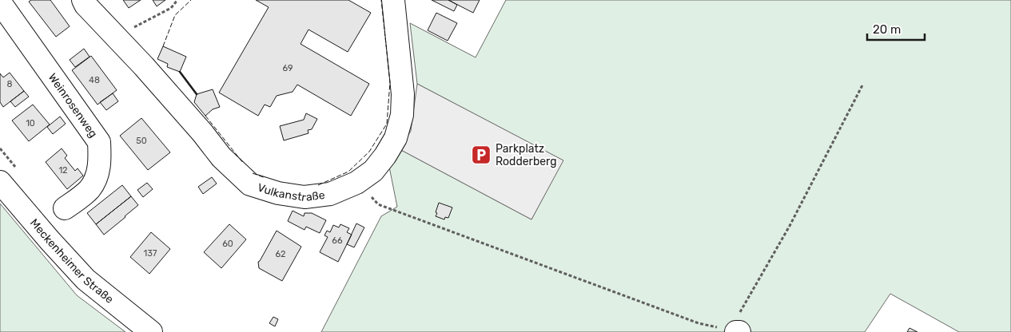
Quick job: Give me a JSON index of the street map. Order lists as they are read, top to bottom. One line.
{"streets":{"street":["Weinrosenweg","Vulkanstraße","Meckenheimer Straße"]},"places":{"parking":["Parkplatz Rodderberg"]},"house_numbers":["69","48","8","10","50","12","66","60","137","62"],"scale_bar":"20 m"}
